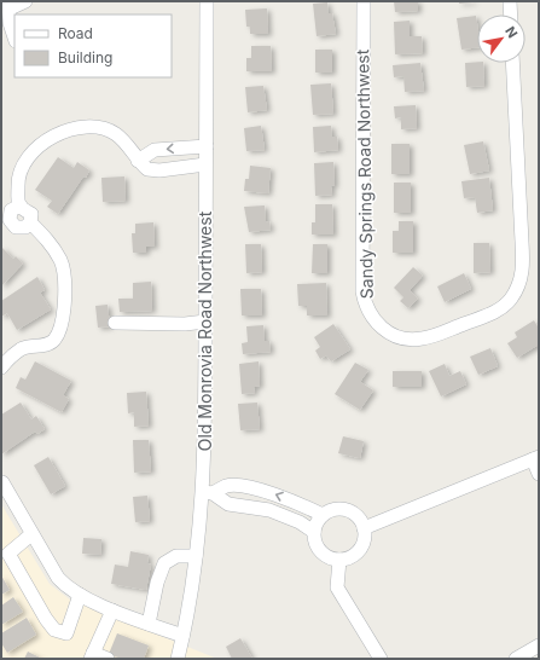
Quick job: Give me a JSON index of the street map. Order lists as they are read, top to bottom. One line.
{"streets":{"street":["Sandy Springs Road Northwest","Old Monrovia Road Northwest"]},"legend":["Road","Building"],"north":"top right"}
